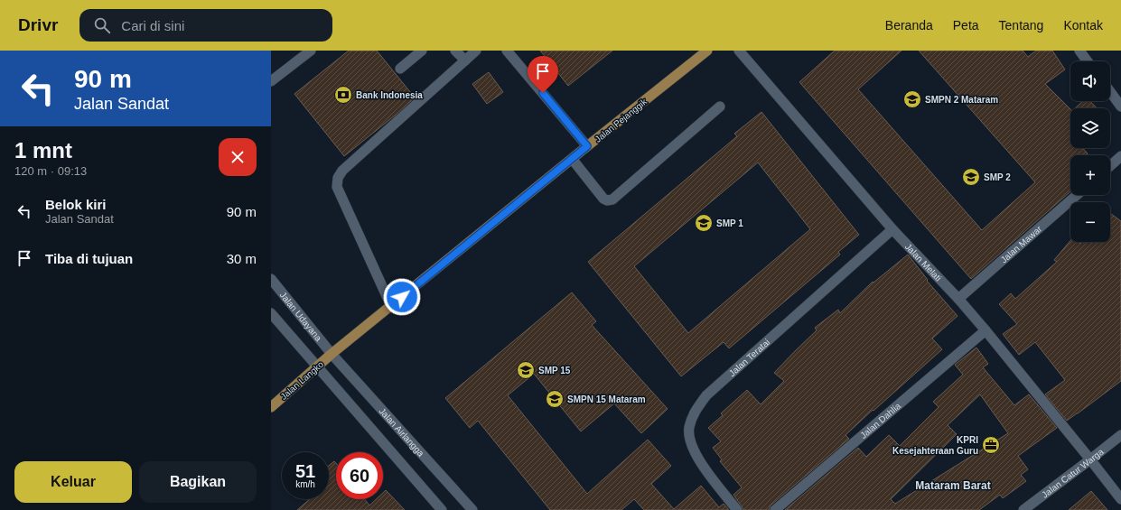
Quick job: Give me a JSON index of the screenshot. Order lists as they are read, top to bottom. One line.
{"streets":{"main road":["Jalan Pejanggik","Jalan Langko"],"street":["Jalan Mawar","Jalan Melati","Jalan Udayana","Jalan Teratai","Jalan Dahlia","Jalan Airlangga","Jalan Catur Warga"]},"crossings":[["Jalan Pejanggik","Jalan Udayana"],["Jalan Pejanggik","Jalan Langko"],["Jalan Pejanggik","Jalan Airlangga"],["Jalan Mawar","Jalan Melati"],["Jalan Melati","Jalan Teratai"],["Jalan Melati","Jalan Dahlia"],["Jalan Melati","Jalan Catur Warga"],["Jalan Udayana","Jalan Langko"],["Jalan Udayana","Jalan Airlangga"],["Jalan Langko","Jalan Airlangga"]],"districts":["Mataram Barat"],"places":{"bank":["Bank Indonesia"],"school or university":["SMPN 2 Mataram","SMP 2","SMP 1","SMP 15","SMPN 15 Mataram"],"office":["KPRI Kesejahteraan Guru"]},"page":{"header":"Drivr","search":"Cari di sini","nav":["Beranda","Peta","Tentang","Kontak"],"turn":["90 m","Jalan Sandat"],"map_buttons":["+","−"],"heading":["1 mnt","120 m · 09:13"],"list":[{"name":"Belok kiri","note":"Jalan Sandat","value":"90 m"},{"name":"Tiba di tujuan","value":"30 m"}],"speed":"51 km/h","limit":"60","buttons":["Keluar","Bagikan"]}}
